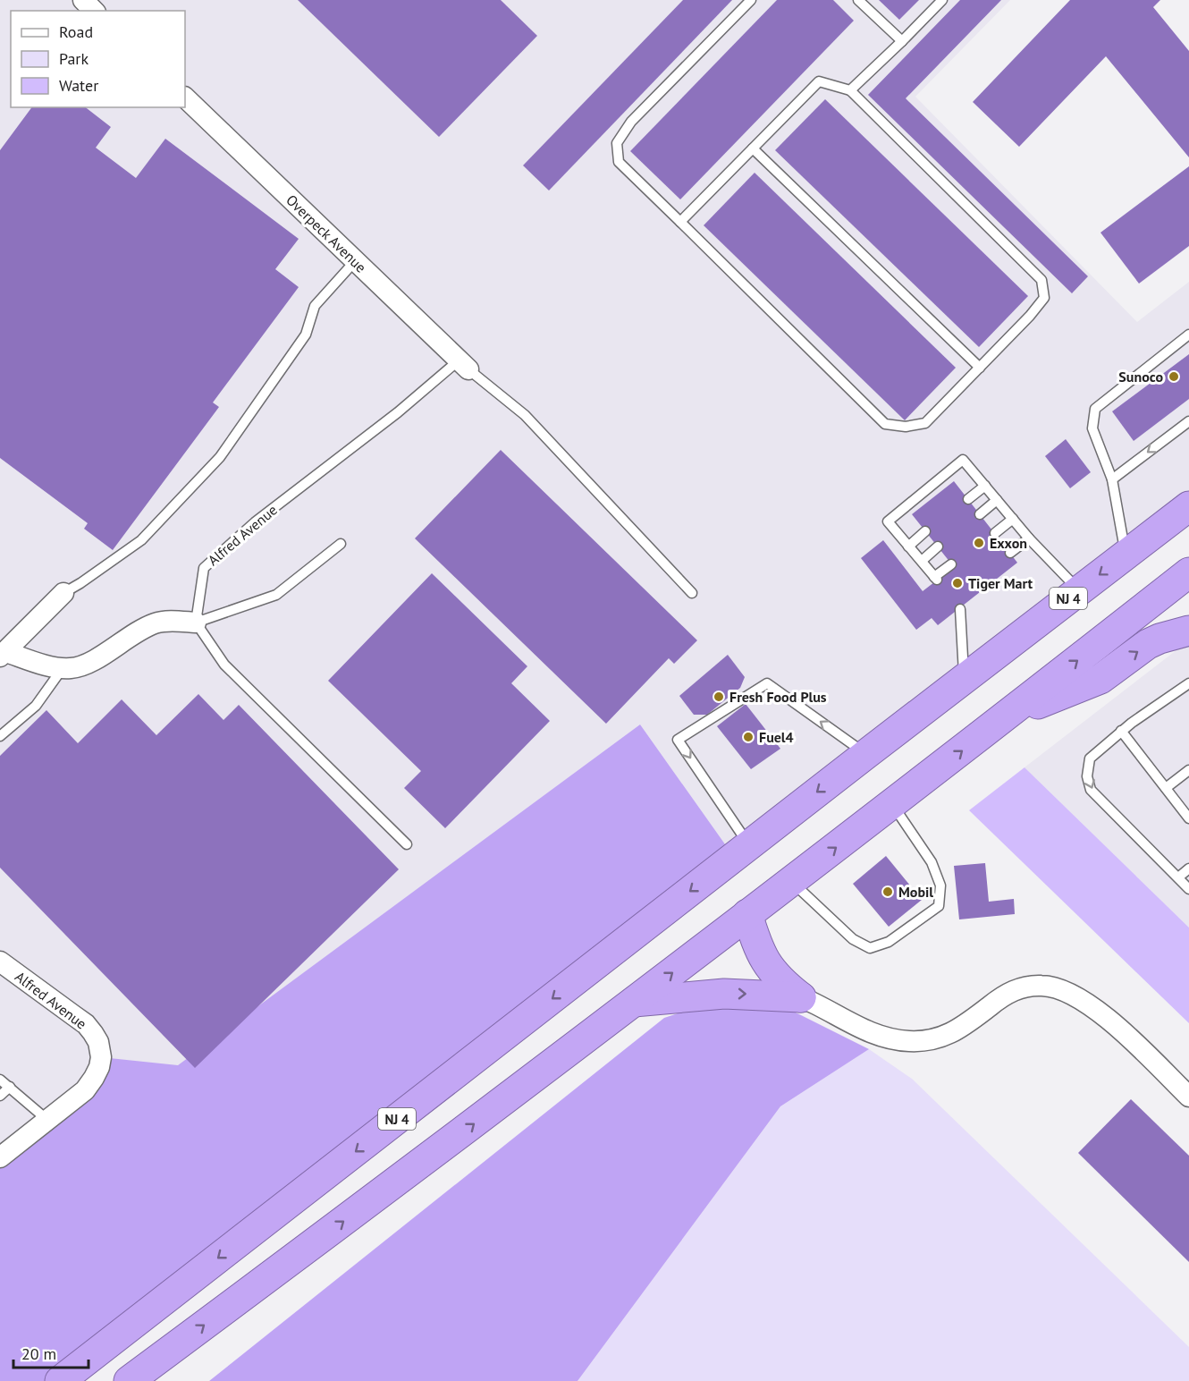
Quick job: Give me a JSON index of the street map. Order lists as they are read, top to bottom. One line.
{"streets":{"highway":["NJ 4"],"street":["Overpeck Avenue","Alfred Avenue"]},"crossings":[["Overpeck Avenue","Alfred Avenue"]],"places":["Sunoco","Exxon","Tiger Mart","Fresh Food Plus","Fuel4","Mobil"],"legend":["Road","Park","Water"],"scale_bar":"20 m"}
